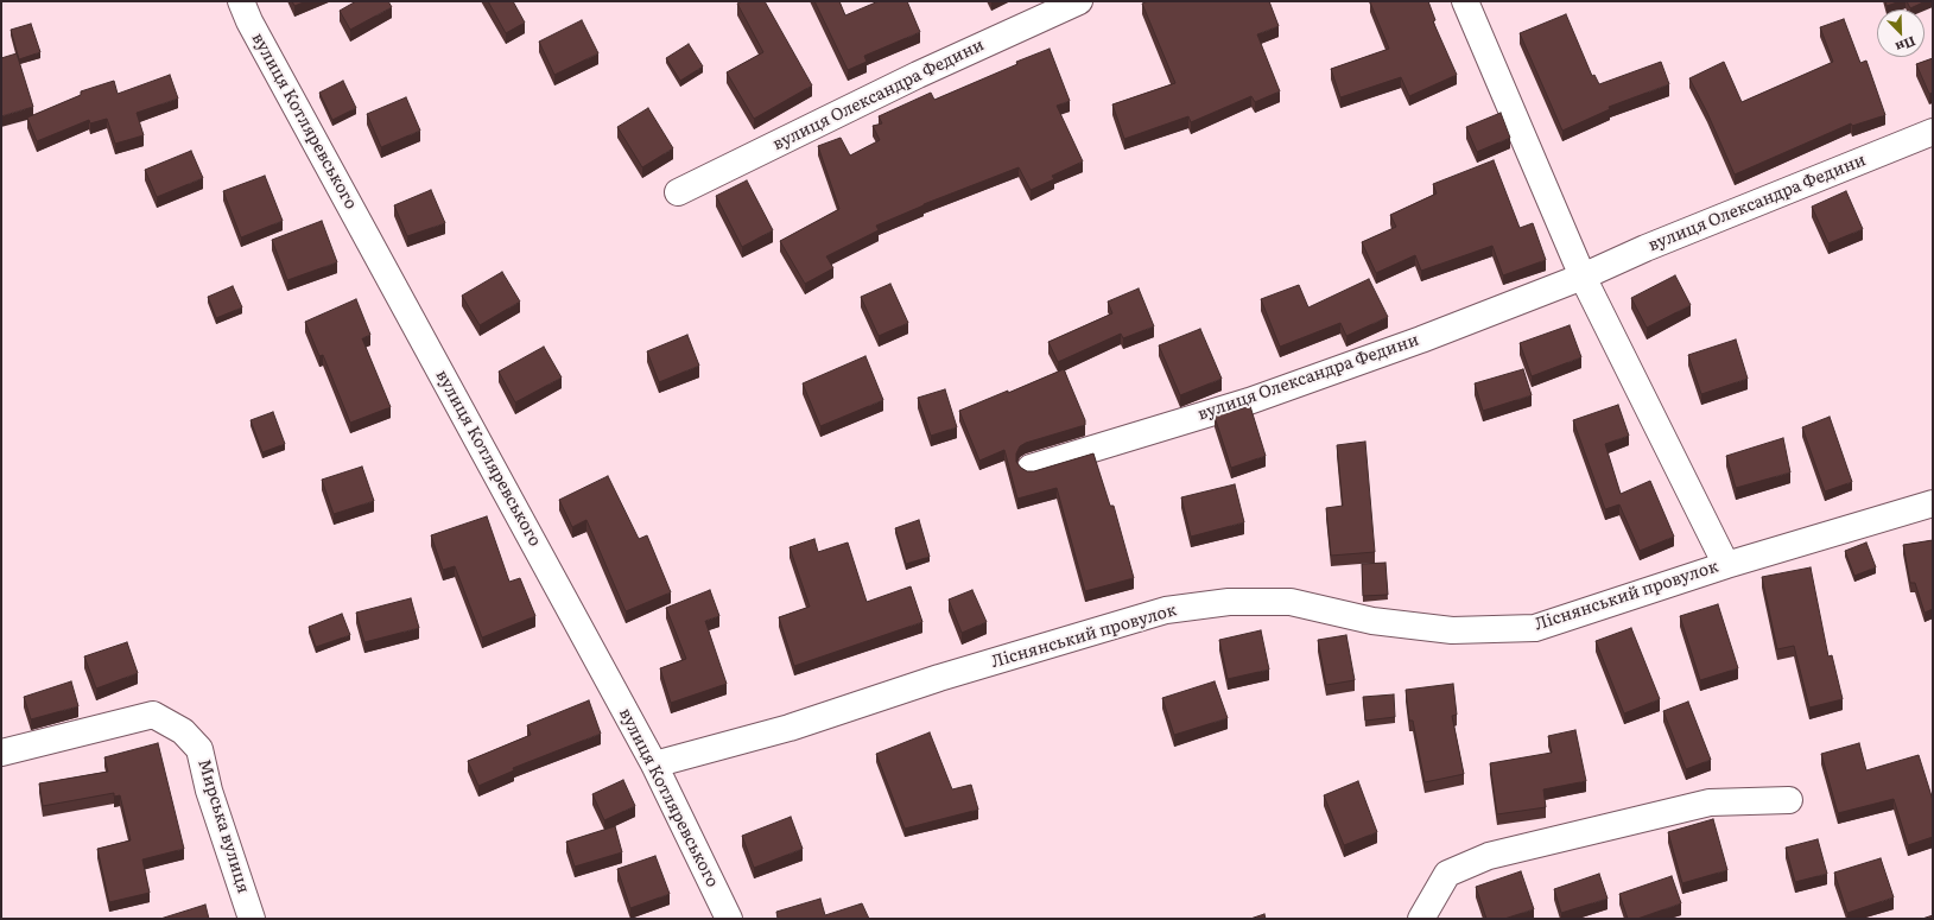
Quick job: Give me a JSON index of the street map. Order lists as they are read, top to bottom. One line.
{"streets":{"street":["вулиця Олександра Федини","вулиця Котляревського","Ліснянський провулок","Мирська вулиця"]},"crossings":[["вулиця Котляревського","Ліснянський провулок"]],"north":"bottom right"}
